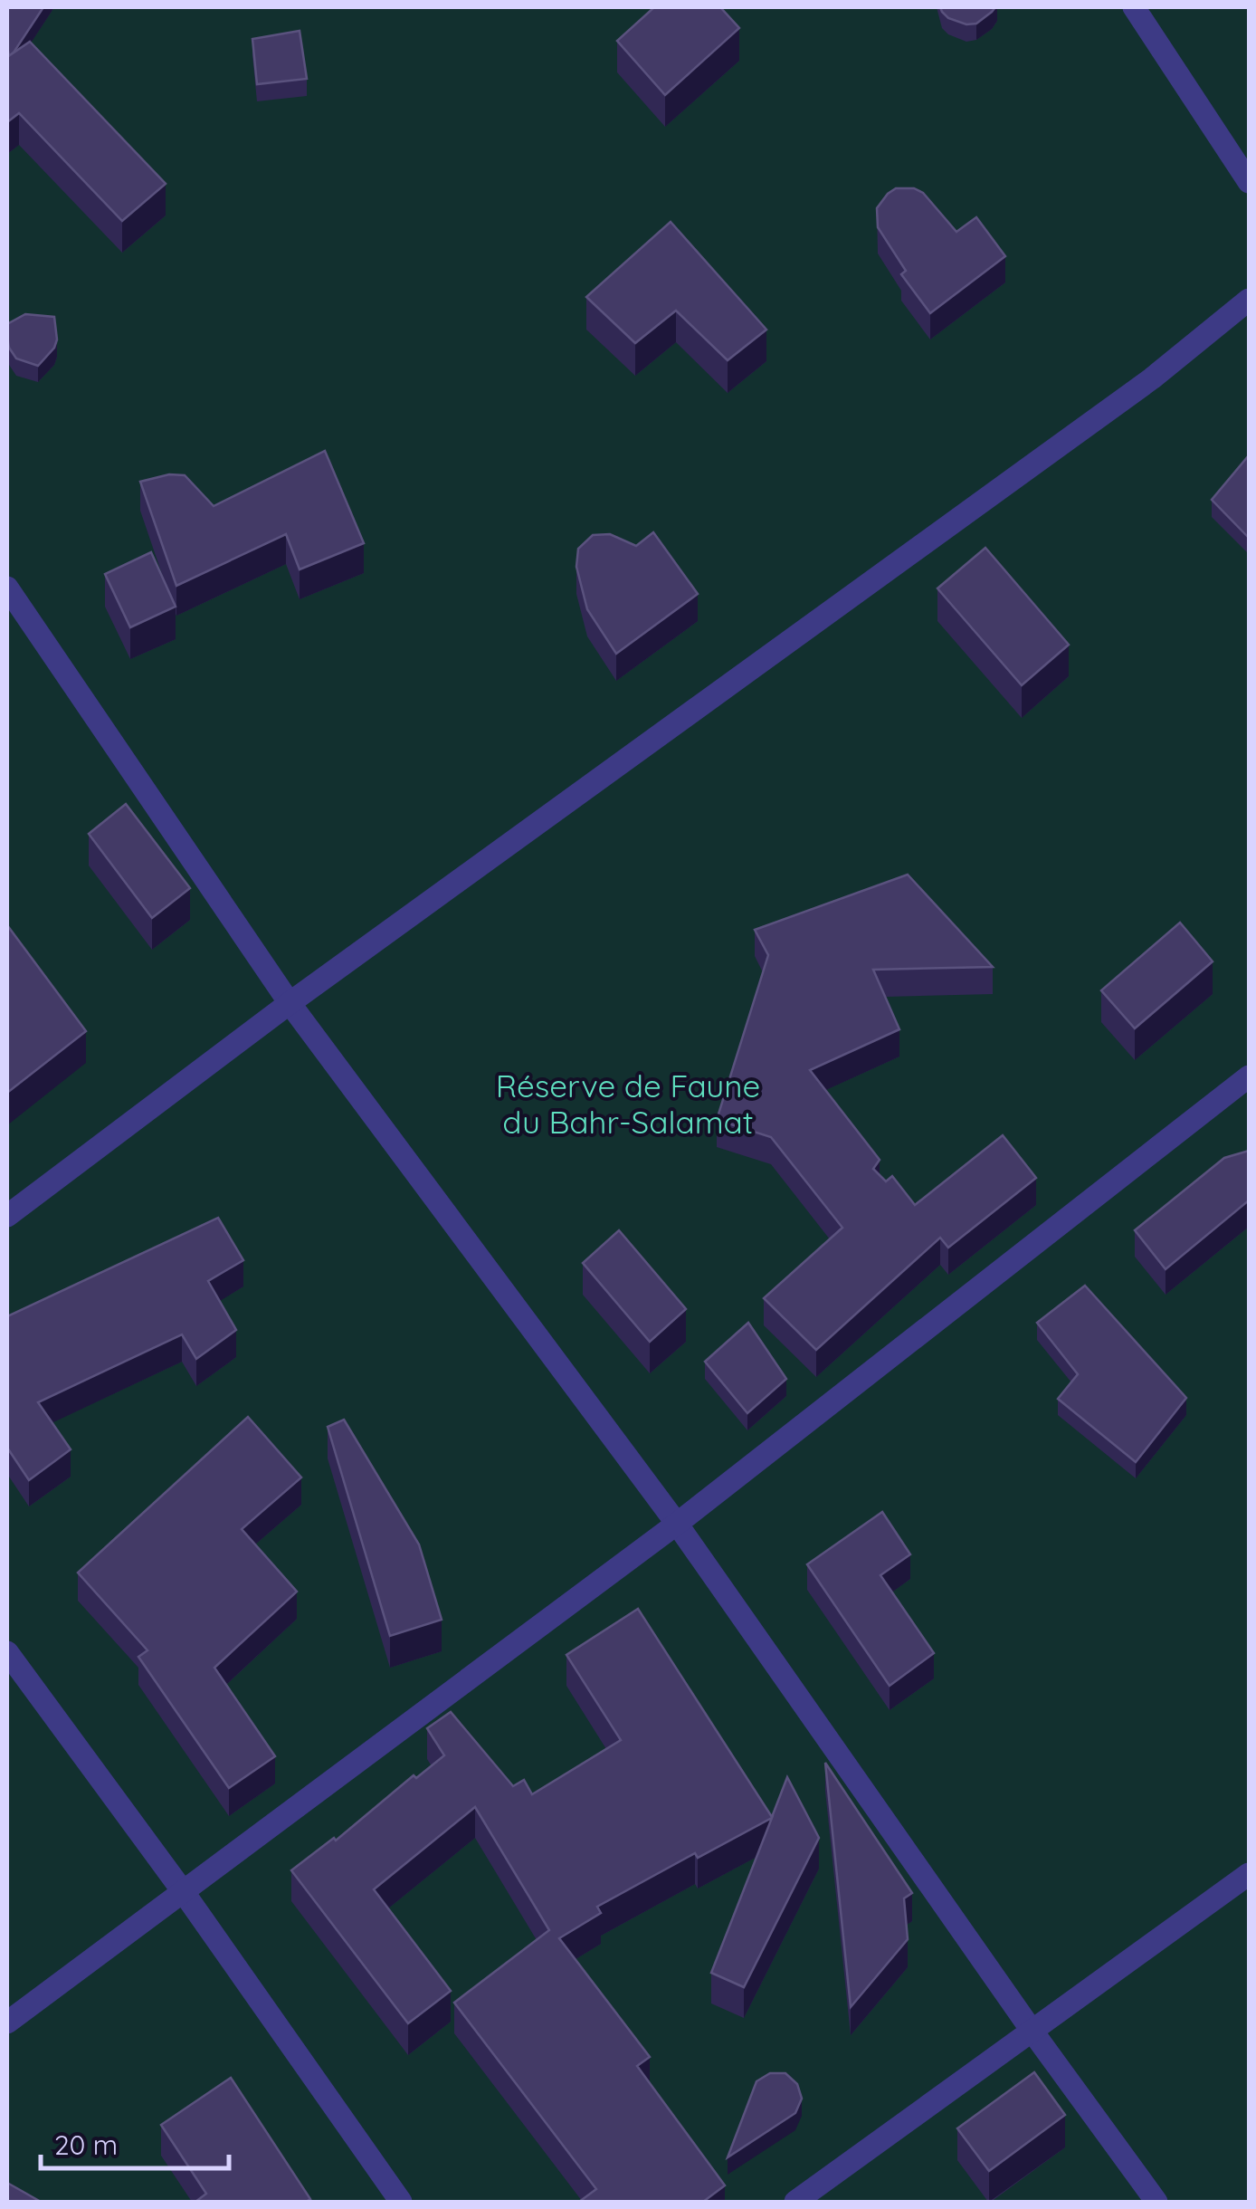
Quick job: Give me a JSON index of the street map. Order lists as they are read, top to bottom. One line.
{"parks":["Réserve de Faune du Bahr-Salamat"],"scale_bar":"20 m"}
